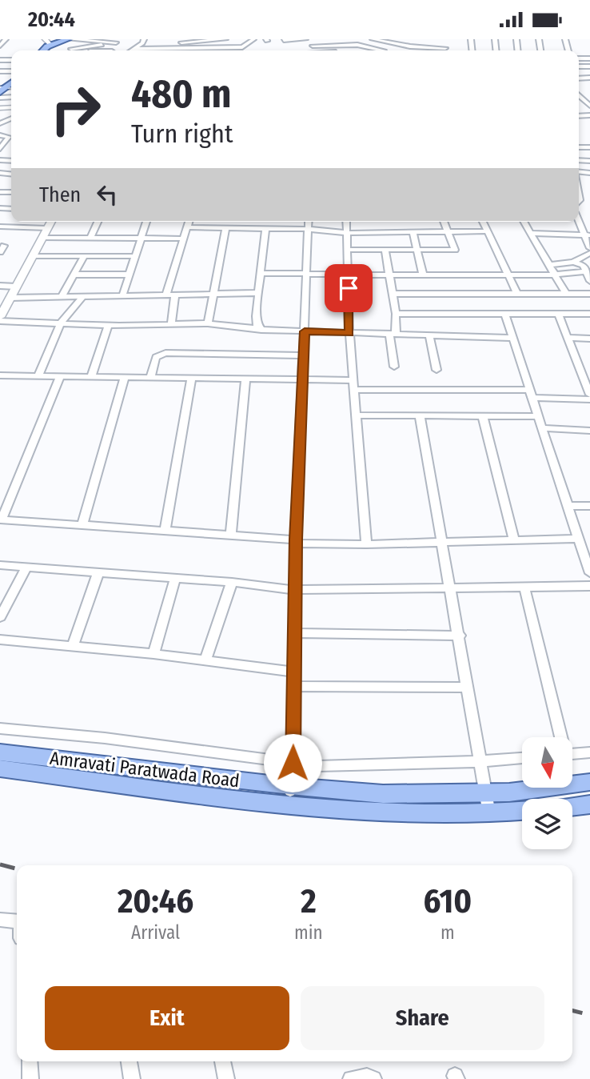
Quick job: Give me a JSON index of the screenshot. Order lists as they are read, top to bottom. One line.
{"streets":{"main road":["Amravati Paratwada Road"]},"north":"bottom","page":{"status":"20:44","turn":["480 m","Turn right"],"then":"Then","eta":["20:46","Arrival","2","min","610","m"],"buttons":["Exit","Share"]}}
